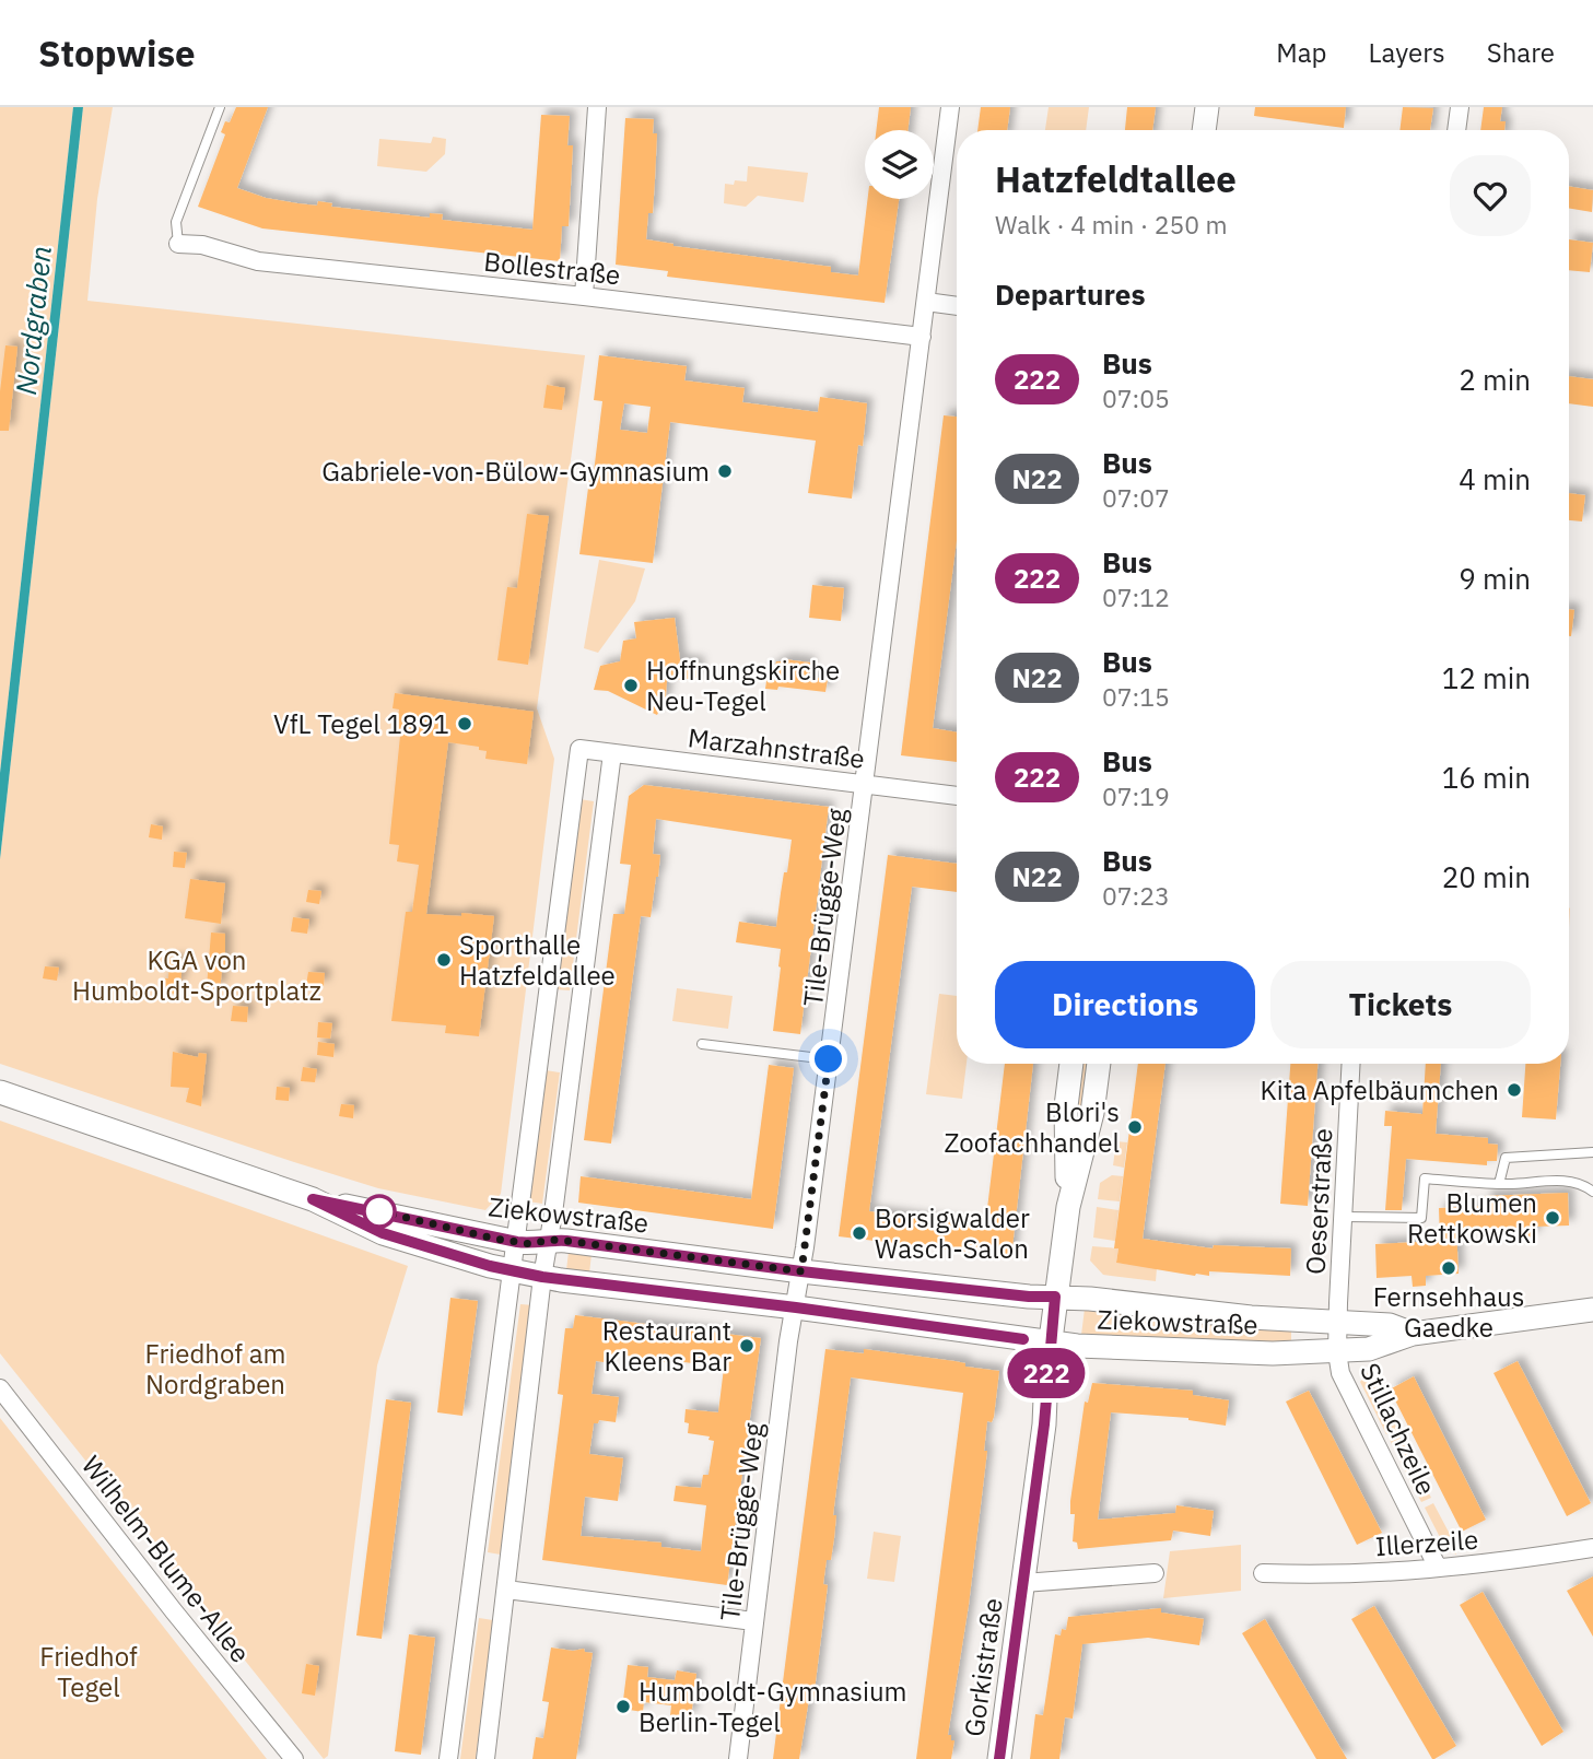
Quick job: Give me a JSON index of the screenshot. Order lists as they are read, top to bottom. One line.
{"streets":{"street":["Bollestraße","Marzahnstraße","Tile-Brügge-Weg","Oeserstraße","Ziekowstraße","Stillachzeile","Illerzeile","Wilhelm-Blume-Allee","Gorkistraße"]},"crossings":[["Bollestraße","Tile-Brügge-Weg"],["Marzahnstraße","Tile-Brügge-Weg"],["Marzahnstraße","Ziekowstraße"],["Tile-Brügge-Weg","Ziekowstraße"],["Oeserstraße","Ziekowstraße"],["Oeserstraße","Stillachzeile"],["Ziekowstraße","Stillachzeile"],["Ziekowstraße","Gorkistraße"],["Stillachzeile","Illerzeile"]],"water":["Nordgraben"],"parks":["KGA von Humboldt-Sportplatz","Friedhof am Nordgraben","Friedhof Tegel"],"places":["Gabriele-von-Bülow-Gymnasium","Hoffnungskirche Neu-Tegel","VfL Tegel 1891","Sporthalle Hatzfeldallee","Kita Apfelbäumchen","Blori's Zoofachhandel","Blumen Rettkowski","Borsigwalder Wasch-Salon","Fernsehhaus Gaedke","Restaurant Kleens Bar","Humboldt-Gymnasium Berlin-Tegel"],"lines":["bus line 222"],"page":{"header":"Stopwise","nav":["Map","Layers","Share"],"on_map":"222","heading":[["Hatzfeldtallee","Walk · 4 min · 250 m"],"Departures"],"list":[{"mark":"222","name":"Bus","note":"07:05","value":"2 min"},{"mark":"N22","name":"Bus","note":"07:07","value":"4 min"},{"mark":"222","name":"Bus","note":"07:12","value":"9 min"},{"mark":"N22","name":"Bus","note":"07:15","value":"12 min"},{"mark":"222","name":"Bus","note":"07:19","value":"16 min"},{"mark":"N22","name":"Bus","note":"07:23","value":"20 min"}],"buttons":["Directions","Tickets"]}}
